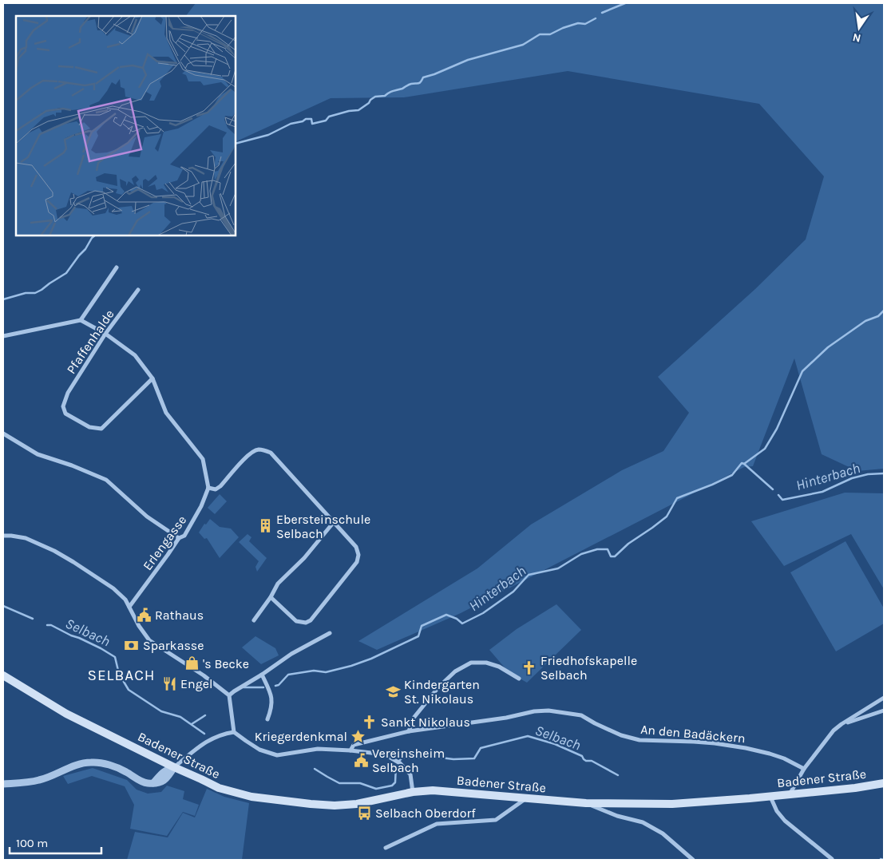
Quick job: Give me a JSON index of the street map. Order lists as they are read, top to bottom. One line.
{"streets":{"main road":["Badener Straße"],"street":["Pfaffenhalde","Erlengasse","An den Badäckern"]},"districts":["SELBACH"],"water":["Hinterbach","Selbach"],"places":{"building":["Ebersteinschule Selbach"],"public building":["Rathaus","Vereinsheim Selbach"],"bank":["Sparkasse"],"shop":["'s Becke"],"church":["Friedhofskapelle Selbach","Sankt Nikolaus"],"restaurant":["Engel"],"school or university":["Kindergarten St. Nikolaus"],"place":["Kriegerdenkmal"],"bus stop":["Selbach Oberdorf"]},"scale_bar":"100 m","north":"bottom"}
